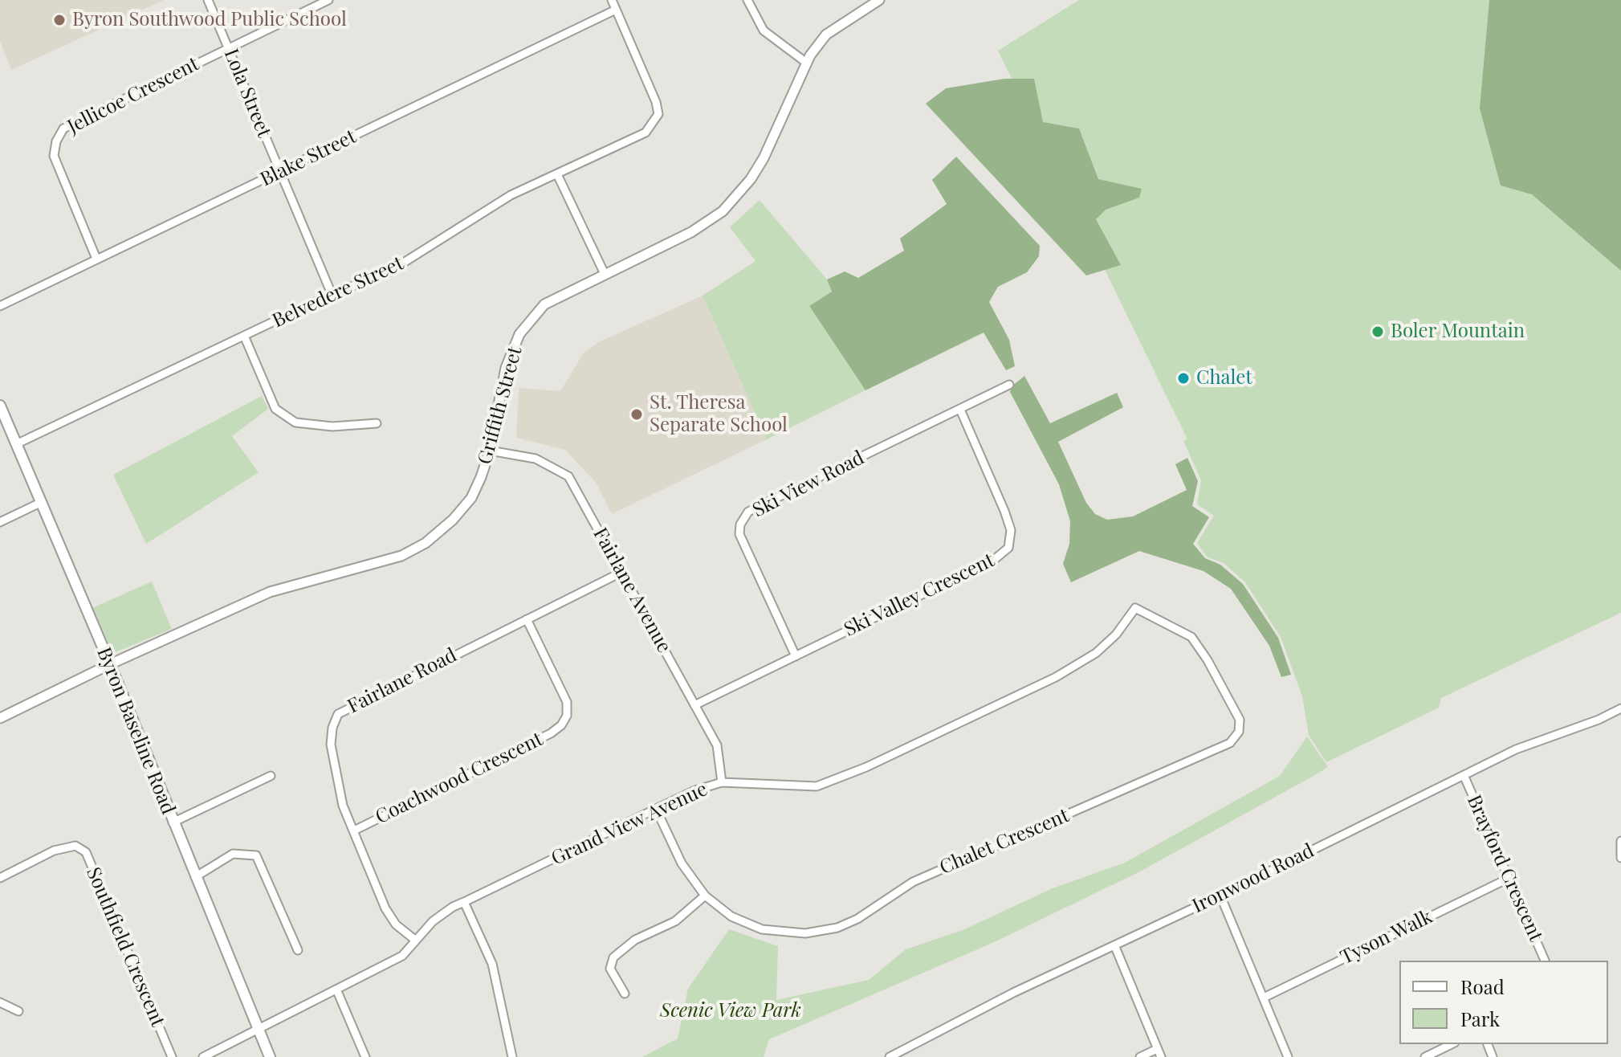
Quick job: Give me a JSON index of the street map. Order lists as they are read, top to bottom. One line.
{"streets":{"main road":["Byron Baseline Road"],"street":["Lola Street","Jellicoe Crescent","Blake Street","Belvedere Street","Griffith Street","Ski View Road","Fairlane Avenue","Ski Valley Crescent","Fairlane Road","Coachwood Crescent","Grand View Avenue","Chalet Crescent","Brayford Crescent","Ironwood Road","Tyson Walk","Southfield Crescent"]},"crossings":[["Lola Street","Jellicoe Crescent"],["Lola Street","Blake Street"],["Lola Street","Belvedere Street"],["Jellicoe Crescent","Blake Street"],["Blake Street","Belvedere Street"],["Belvedere Street","Byron Baseline Road"],["Griffith Street","Fairlane Avenue"],["Griffith Street","Byron Baseline Road"],["Ski View Road","Ski Valley Crescent"],["Fairlane Avenue","Ski Valley Crescent"],["Fairlane Avenue","Fairlane Road"],["Fairlane Avenue","Grand View Avenue"],["Fairlane Road","Coachwood Crescent"],["Fairlane Road","Grand View Avenue"],["Byron Baseline Road","Grand View Avenue"],["Grand View Avenue","Chalet Crescent"],["Brayford Crescent","Ironwood Road"],["Brayford Crescent","Tyson Walk"]],"parks":["Scenic View Park"],"places":["Byron Southwood Public School","Boler Mountain","Chalet","St. Theresa Separate School"],"legend":["Road","Park"]}
